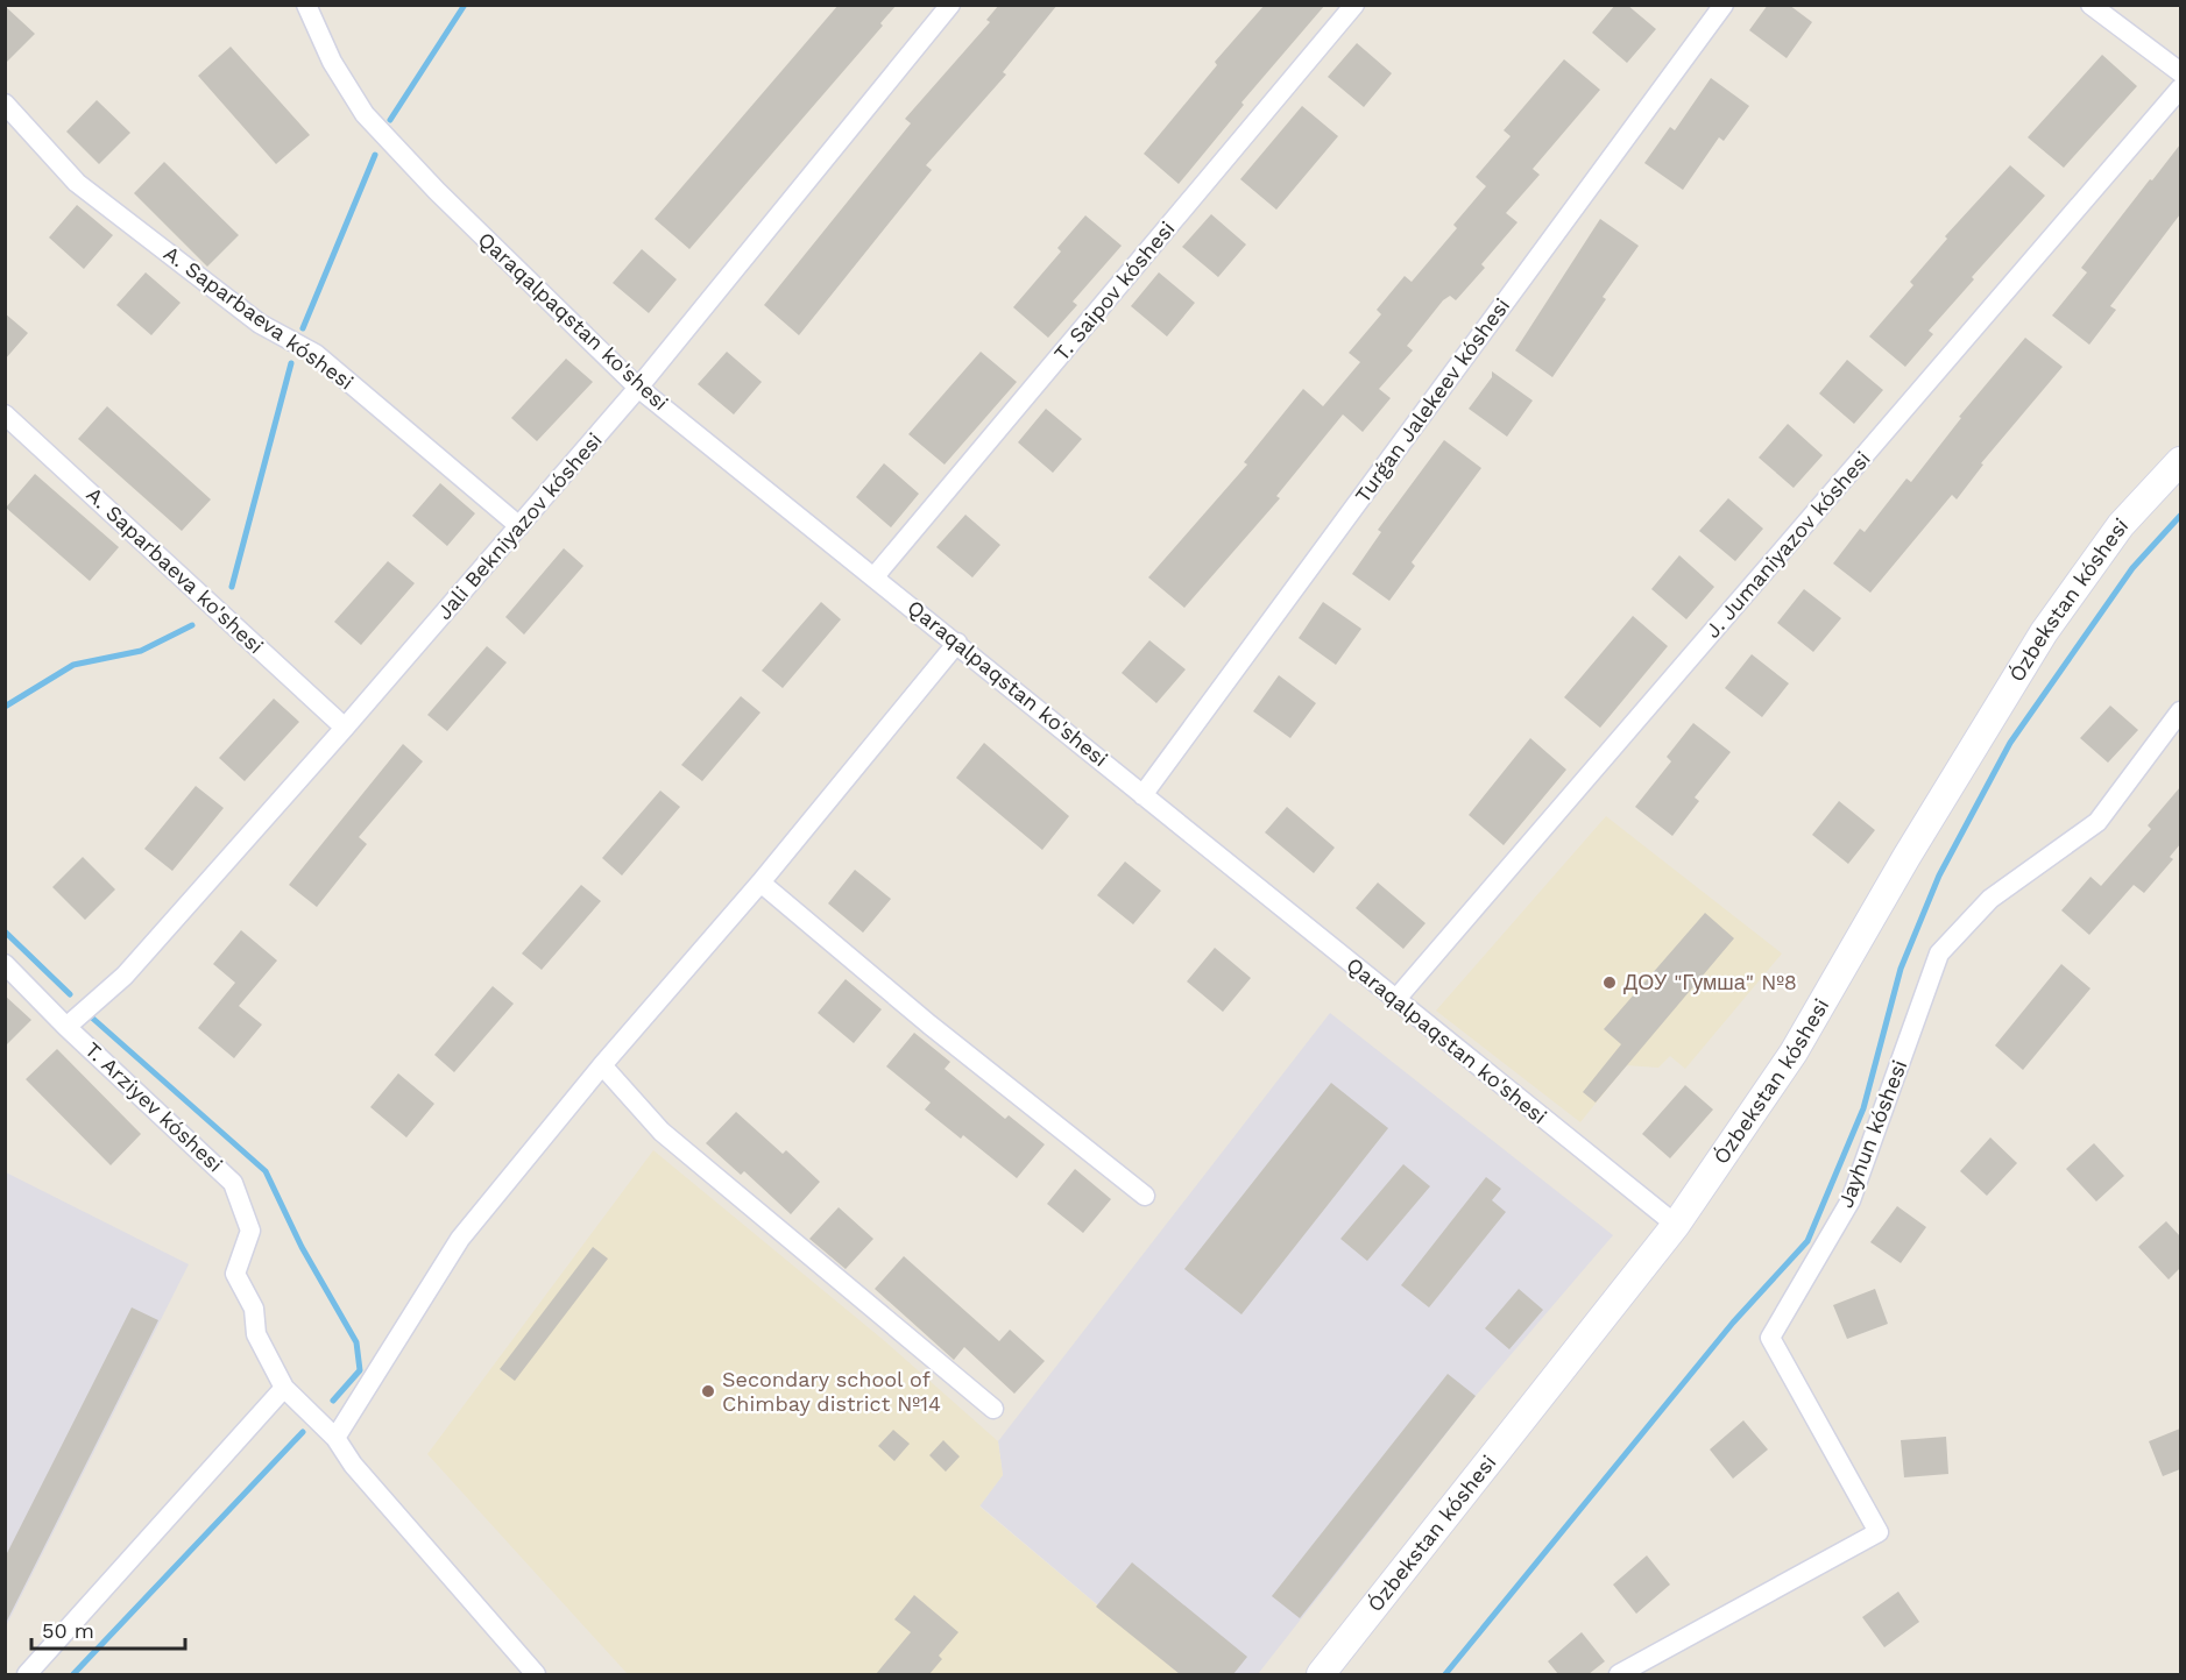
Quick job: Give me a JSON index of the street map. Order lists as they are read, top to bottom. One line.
{"streets":{"street":["T. Saipov kóshesi","A. Saparbaeva kóshesi","Qaraqalpaqstan ko'shesi","Turǵan Jalekeev kóshesi","Jali Bekniyazov kóshesi","J. Jumaniyazov kóshesi","A. Saparbaeva ko'shesi","Ózbekstan kóshesi","T. Arziyev kóshesi","Jayhun kóshesi"]},"crossings":[["T. Saipov kóshesi","Qaraqalpaqstan ko'shesi"],["A. Saparbaeva kóshesi","Jali Bekniyazov kóshesi"],["Qaraqalpaqstan ko'shesi","Turǵan Jalekeev kóshesi"],["Qaraqalpaqstan ko'shesi","Jali Bekniyazov kóshesi"],["Qaraqalpaqstan ko'shesi","J. Jumaniyazov kóshesi"],["Qaraqalpaqstan ko'shesi","Ózbekstan kóshesi"],["Jali Bekniyazov kóshesi","A. Saparbaeva ko'shesi"],["Jali Bekniyazov kóshesi","T. Arziyev kóshesi"]],"places":["ДОУ \"Гумша\" №8","Secondary school of Chimbay district №14"],"scale_bar":"50 m"}
